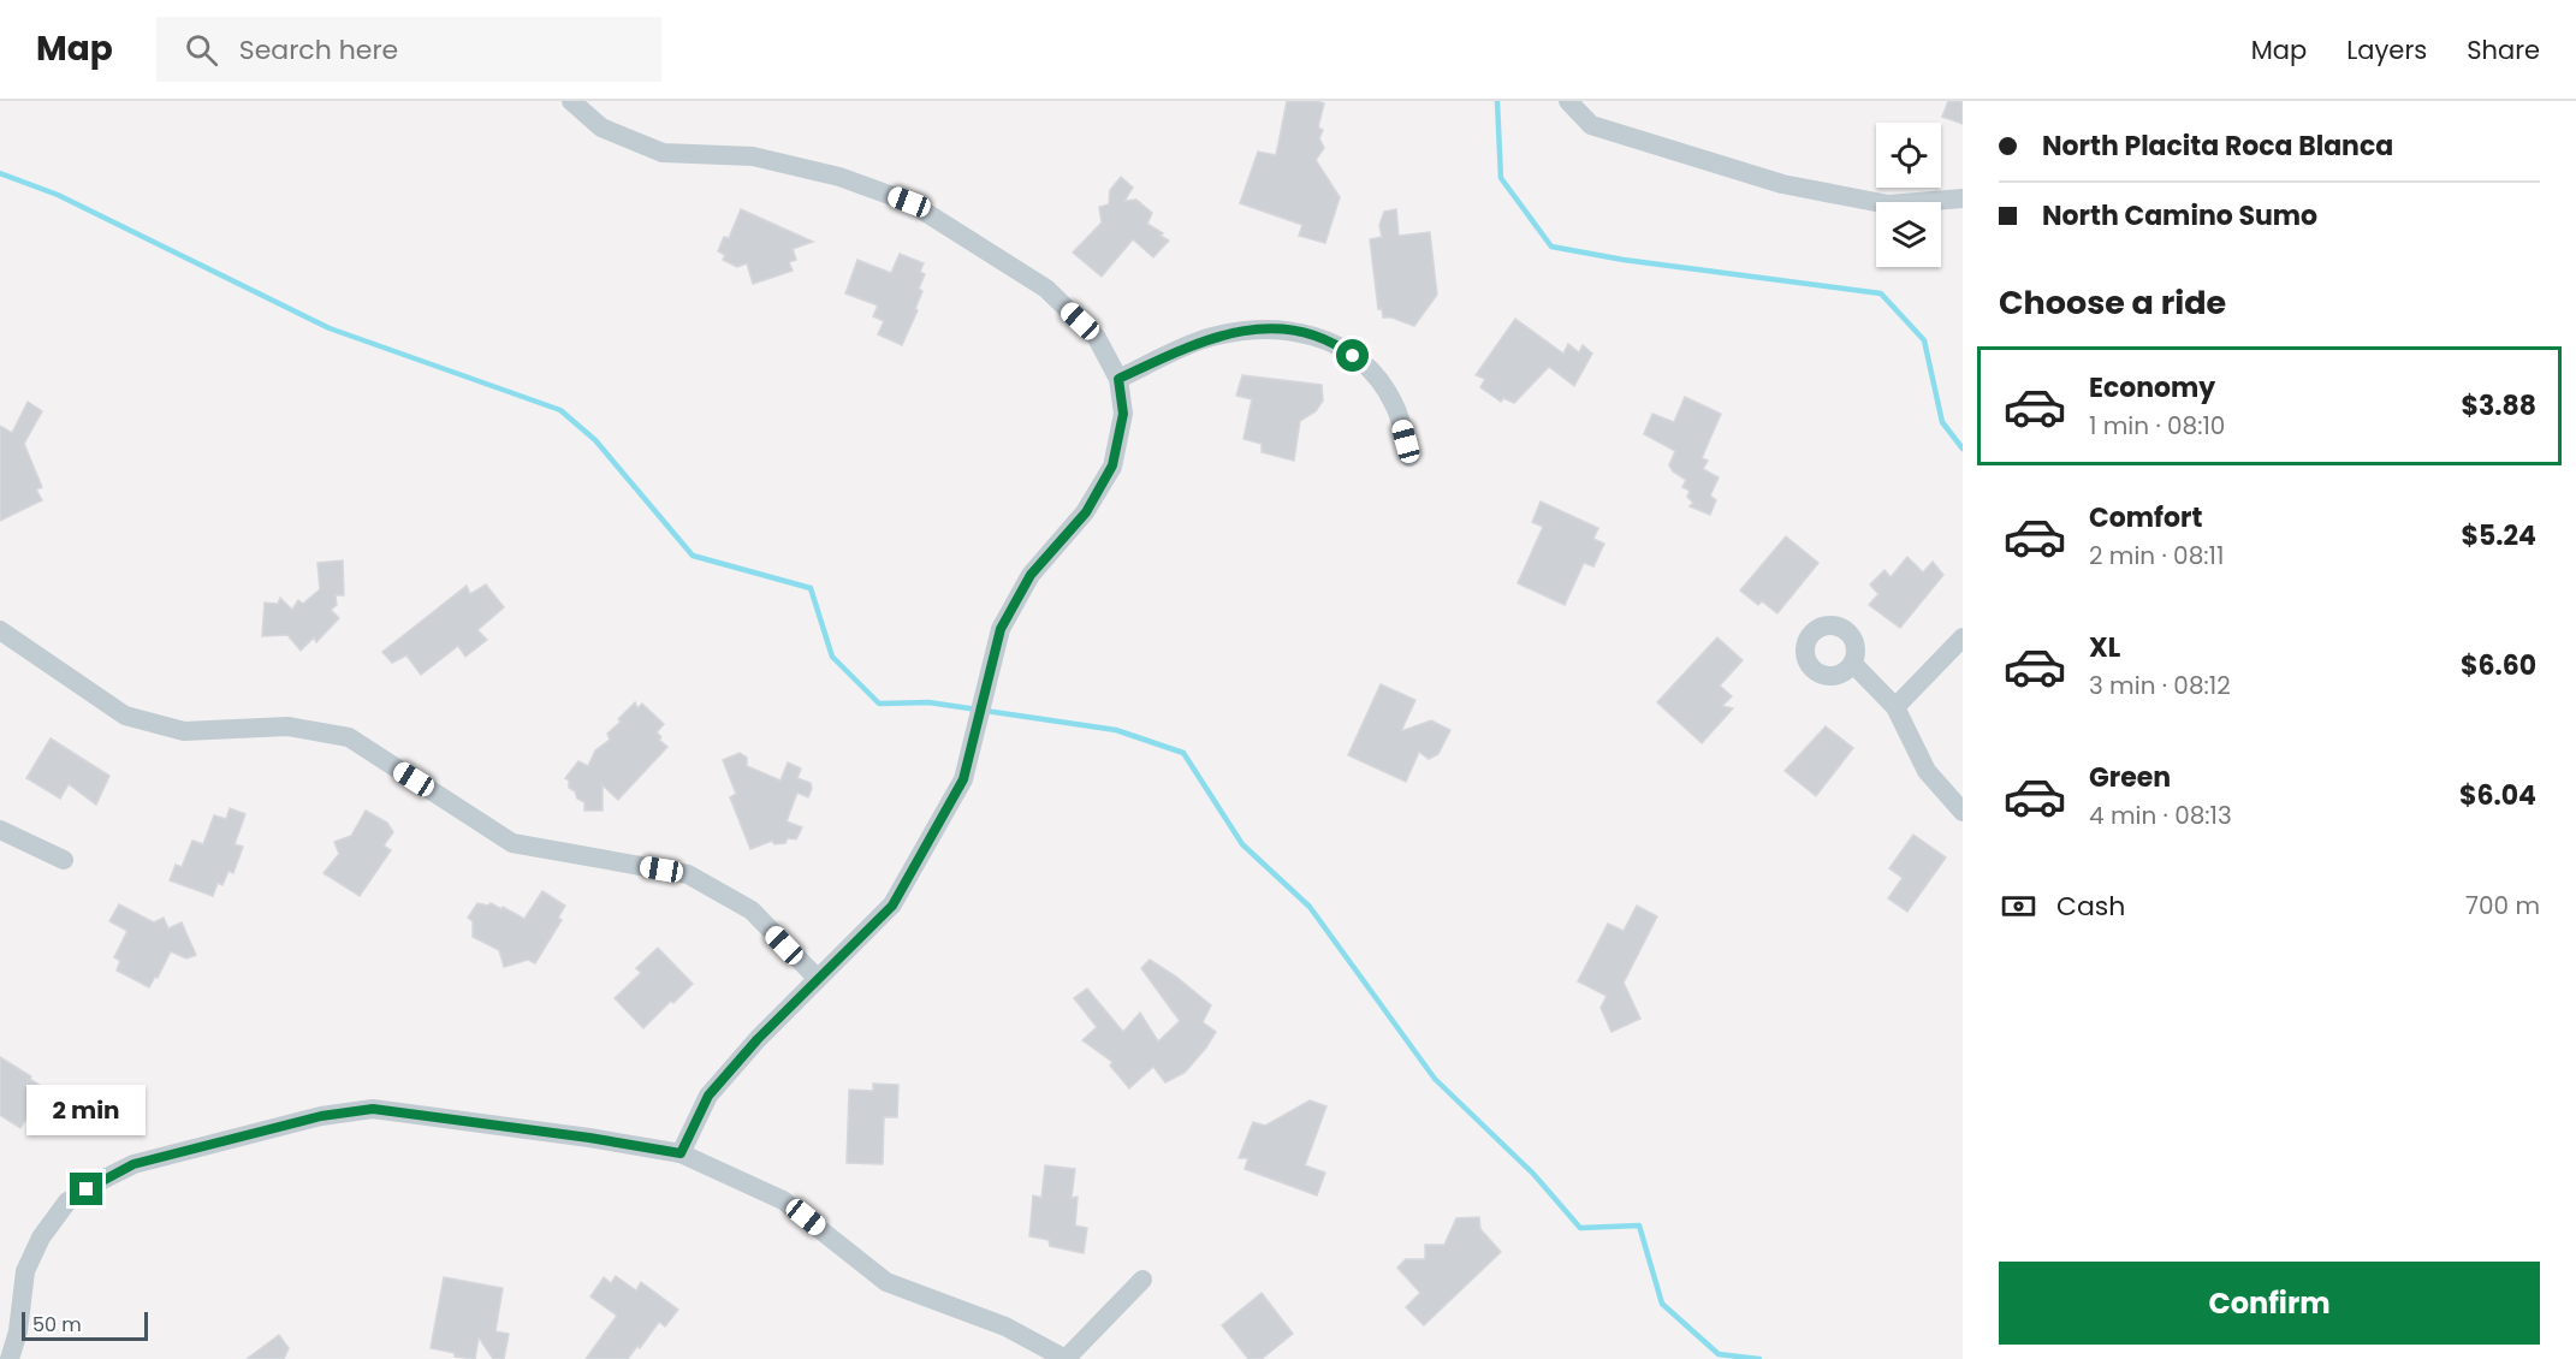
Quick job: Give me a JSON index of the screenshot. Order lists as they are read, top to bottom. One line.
{"scale_bar":"50 m","page":{"header":"Map","search":"Search here","nav":["Map","Layers","Share"],"banner":["North Placita Roca Blanca","North Camino Sumo"],"heading":"Choose a ride","list":[{"name":"Economy","note":"1 min · 08:10","value":"$3.88"},{"name":"Comfort","note":"2 min · 08:11","value":"$5.24"},{"name":"XL","note":"3 min · 08:12","value":"$6.60"},{"name":"Green","note":"4 min · 08:13","value":"$6.04"}],"pay":["Cash","700 m"],"bubble":"2 min","buttons":"Confirm","scale":"50 m"}}
